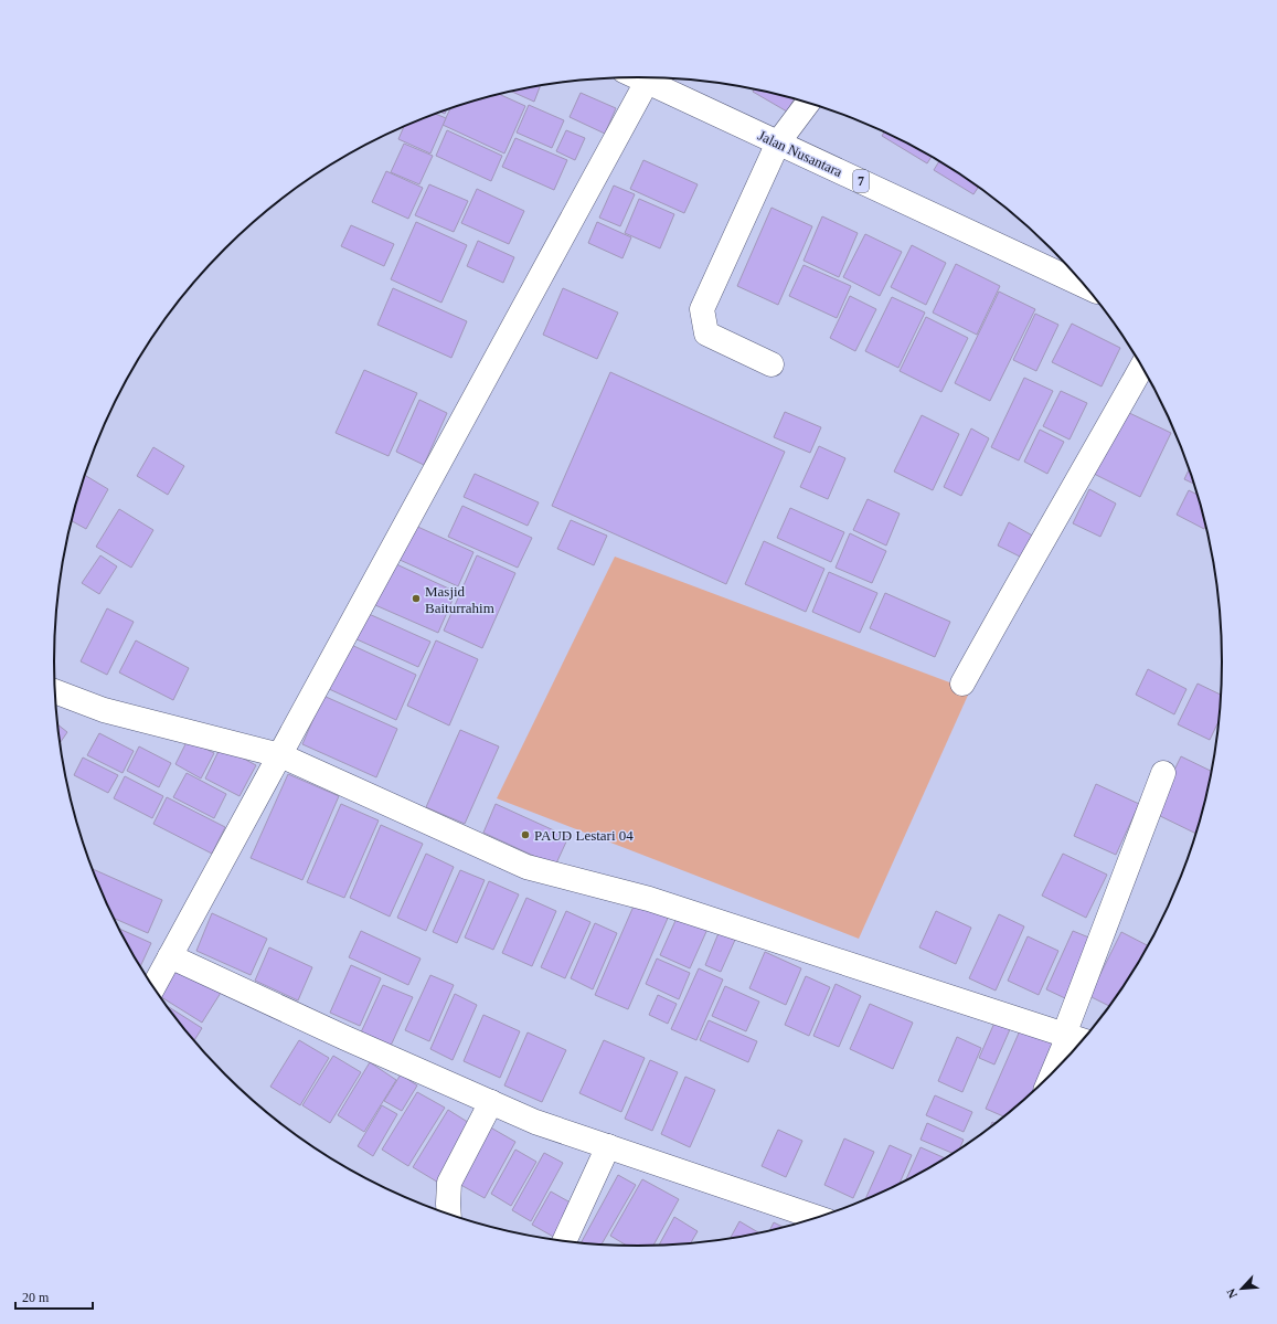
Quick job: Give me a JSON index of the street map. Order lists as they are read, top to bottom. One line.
{"streets":{"main road":["Jalan Nusantara","7"]},"places":["Masjid Baiturrahim","PAUD Lestari 04"],"scale_bar":"20 m","north":"bottom left"}
